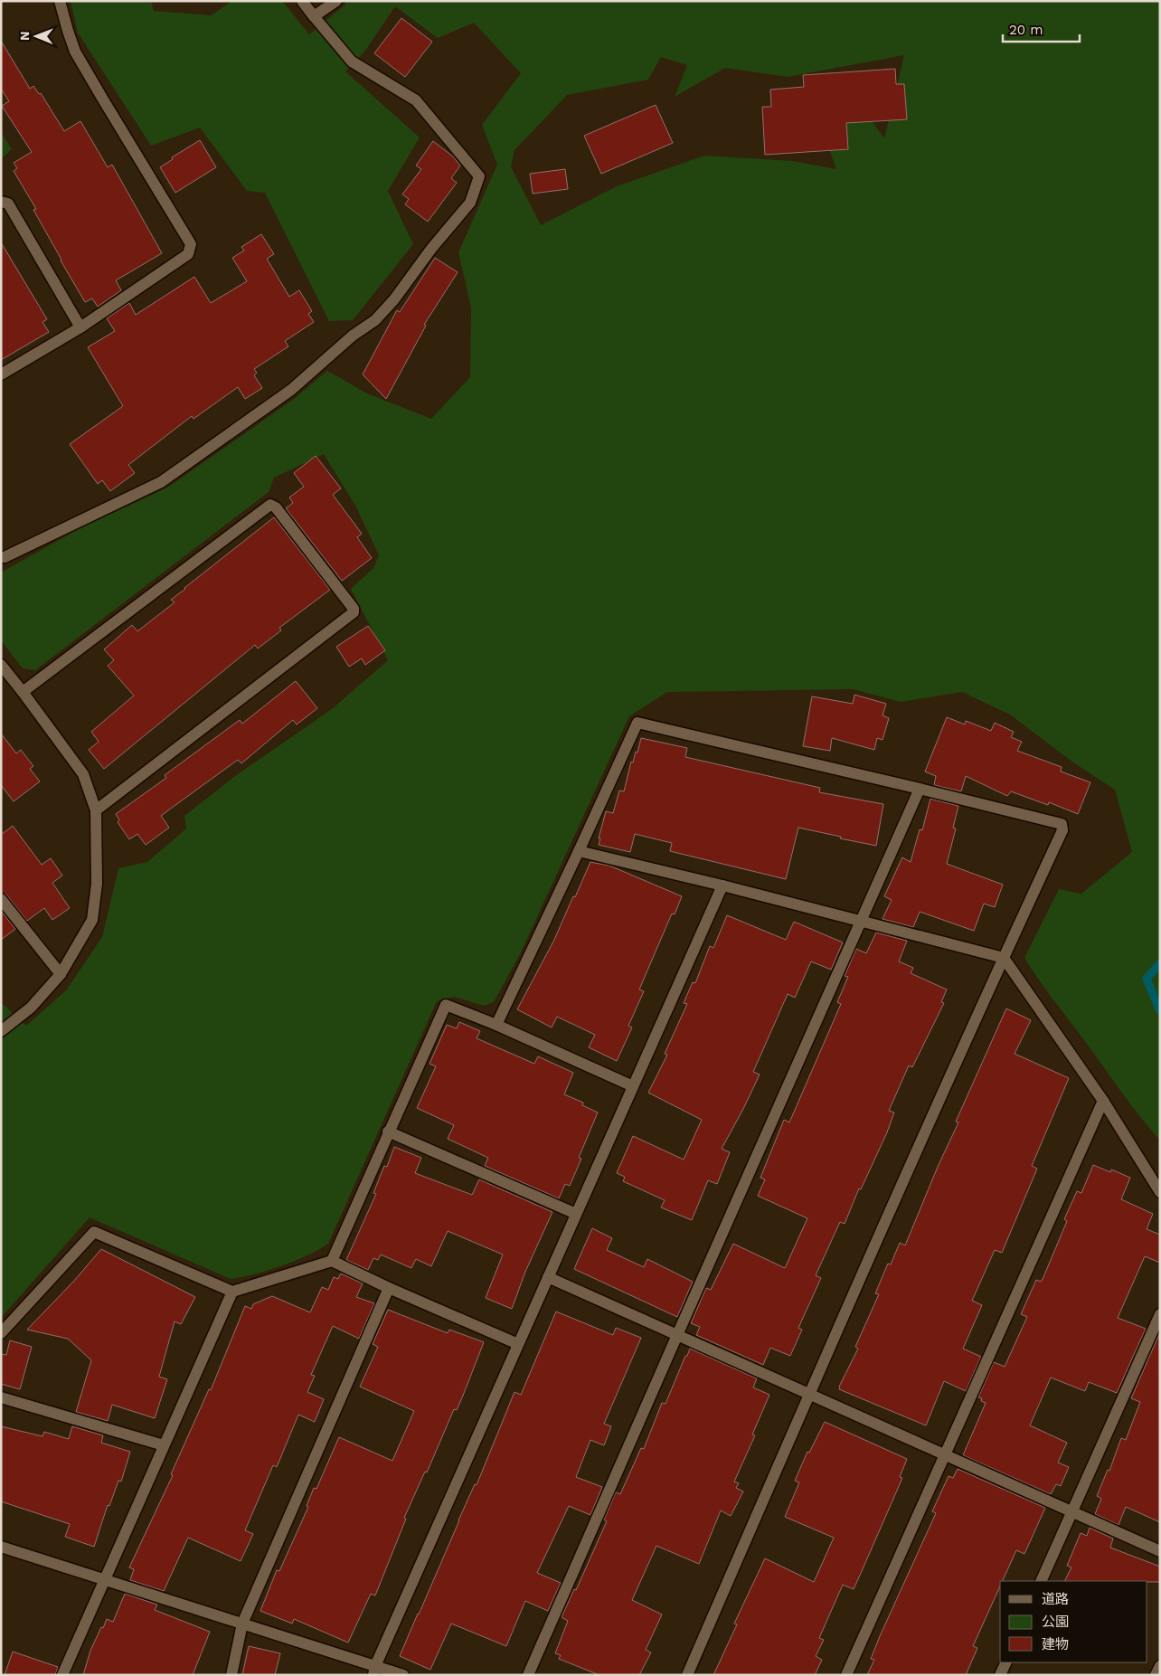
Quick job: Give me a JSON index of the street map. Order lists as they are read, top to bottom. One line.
{"legend":["道路","公園","建物"],"scale_bar":"20 m","north":"left"}
